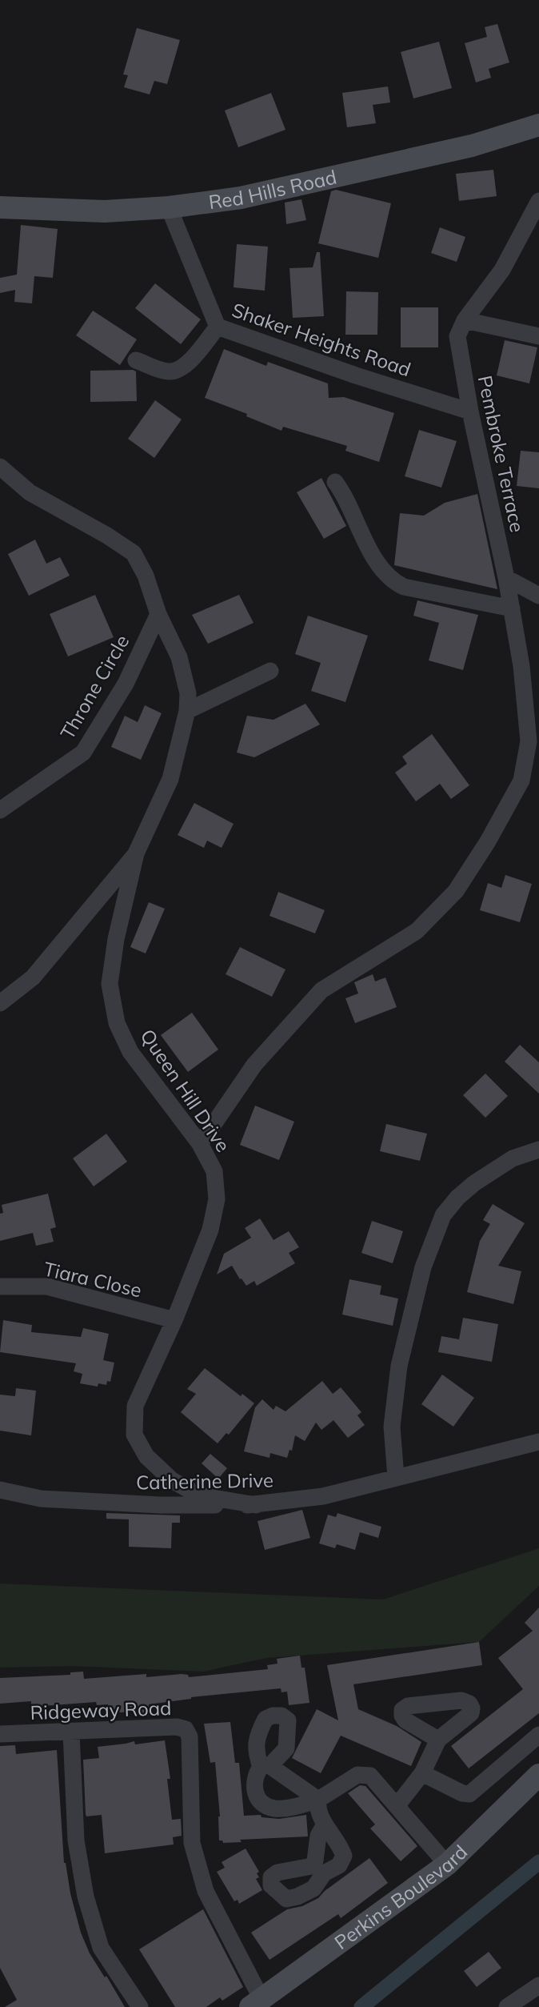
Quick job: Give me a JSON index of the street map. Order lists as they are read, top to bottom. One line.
{"streets":{"main road":["Red Hills Road","Perkins Boulevard"],"street":["Shaker Heights Road","Pembroke Terrace","Throne Circle","Queen Hill Drive","Tiara Close","Catherine Drive","Ridgeway Road"]},"crossings":[["Red Hills Road","Shaker Heights Road"],["Shaker Heights Road","Pembroke Terrace"],["Pembroke Terrace","Queen Hill Drive"],["Throne Circle","Queen Hill Drive"],["Queen Hill Drive","Tiara Close"],["Queen Hill Drive","Catherine Drive"],["Ridgeway Road","Perkins Boulevard"]]}
